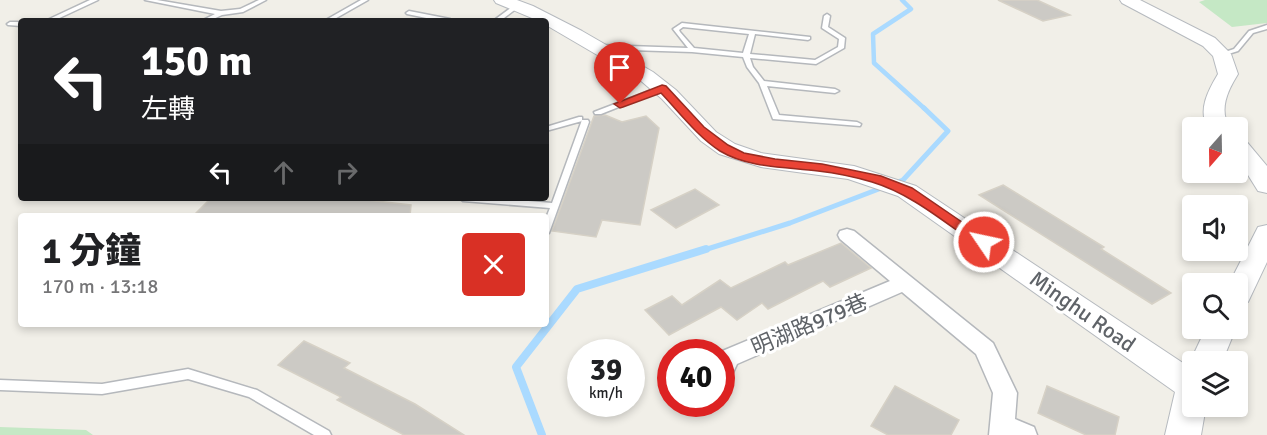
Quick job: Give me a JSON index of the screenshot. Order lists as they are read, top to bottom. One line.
{"streets":{"street":["Minghu Road","明湖路979巷"]},"north":"bottom","page":{"turn":["150 m","左轉"],"heading":["1 分鐘","170 m · 13:18"],"speed":"39 km/h","limit":"40"}}
